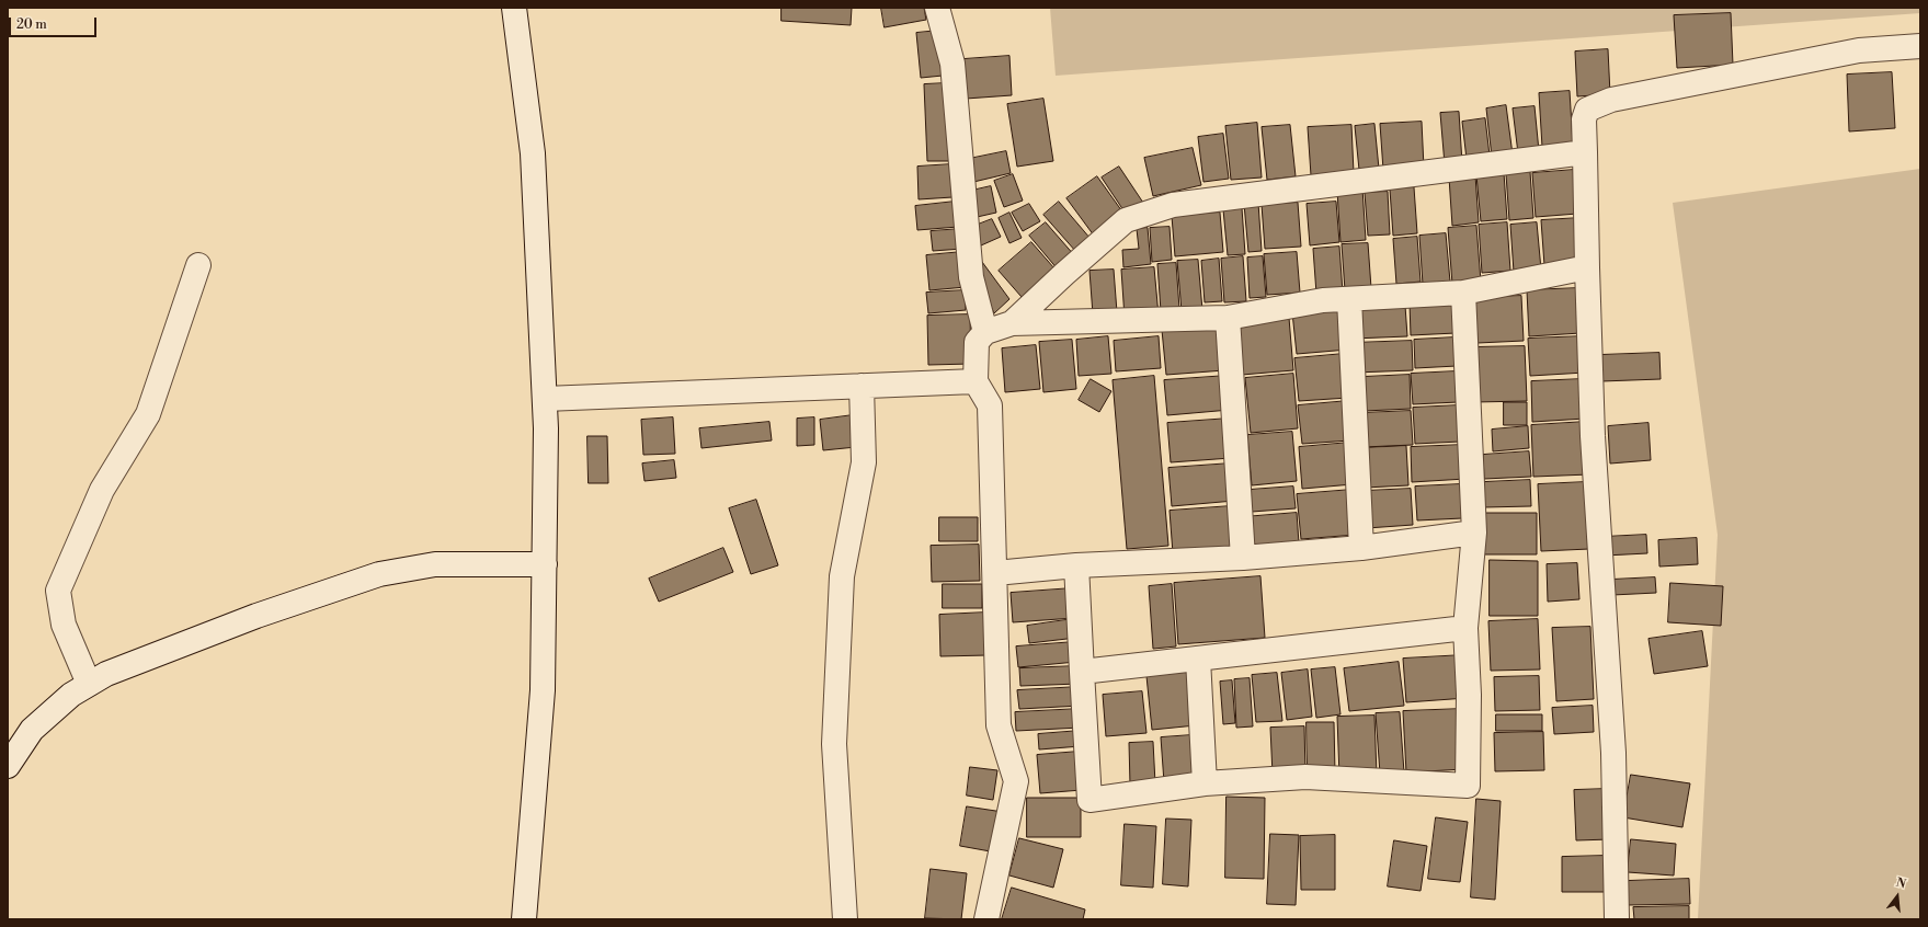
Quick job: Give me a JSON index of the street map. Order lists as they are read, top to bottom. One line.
{"scale_bar":"20 m","north":"top"}
